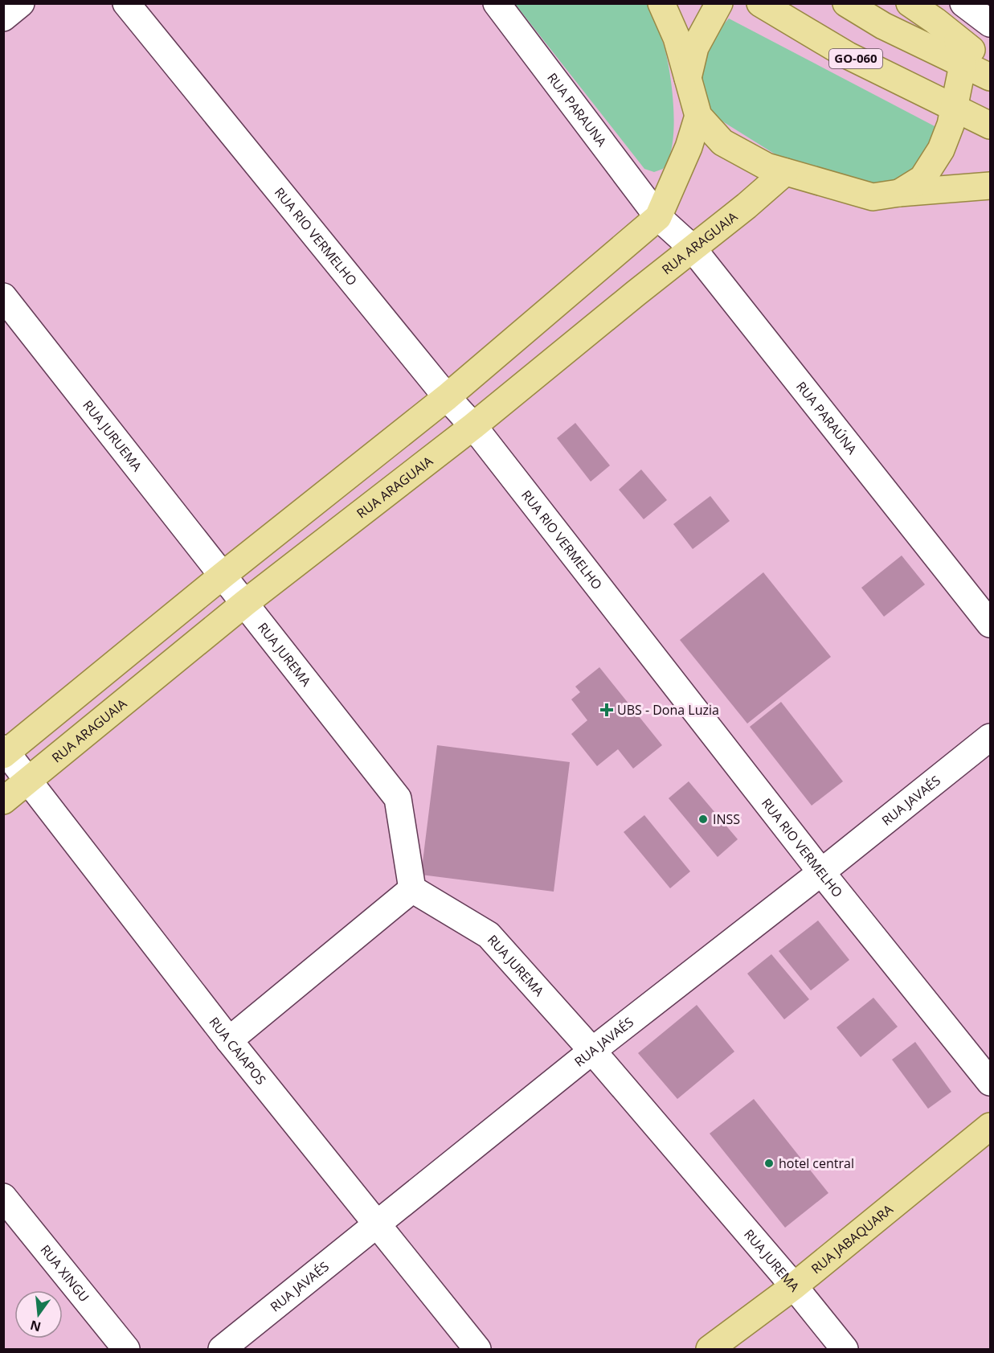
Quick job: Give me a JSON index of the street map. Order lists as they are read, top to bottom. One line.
{"streets":{"main road":["GO-060","RUA ARAGUAIA","RUA JABAQUARA"],"street":["RUA PARAUNA","RUA RIO VERMELHO","RUA PARAÚNA","RUA JURUEMA","RUA JUREMA","RUA JAVAÉS","RUA CAIAPOS","RUA XINGU"]},"crossings":[["RUA PARAUNA","RUA PARAÚNA"],["RUA RIO VERMELHO","RUA ARAGUAIA"],["RUA RIO VERMELHO","RUA JAVAÉS"],["RUA ARAGUAIA","RUA PARAÚNA"],["RUA ARAGUAIA","RUA JUREMA"],["RUA ARAGUAIA","RUA CAIAPOS"],["RUA JURUEMA","RUA JUREMA"],["RUA JUREMA","RUA JAVAÉS"],["RUA JUREMA","RUA JABAQUARA"],["RUA JAVAÉS","RUA CAIAPOS"]],"places":{"health":["UBS - Dona Luzia"],"other":["INSS","hotel central"]},"north":"bottom"}
